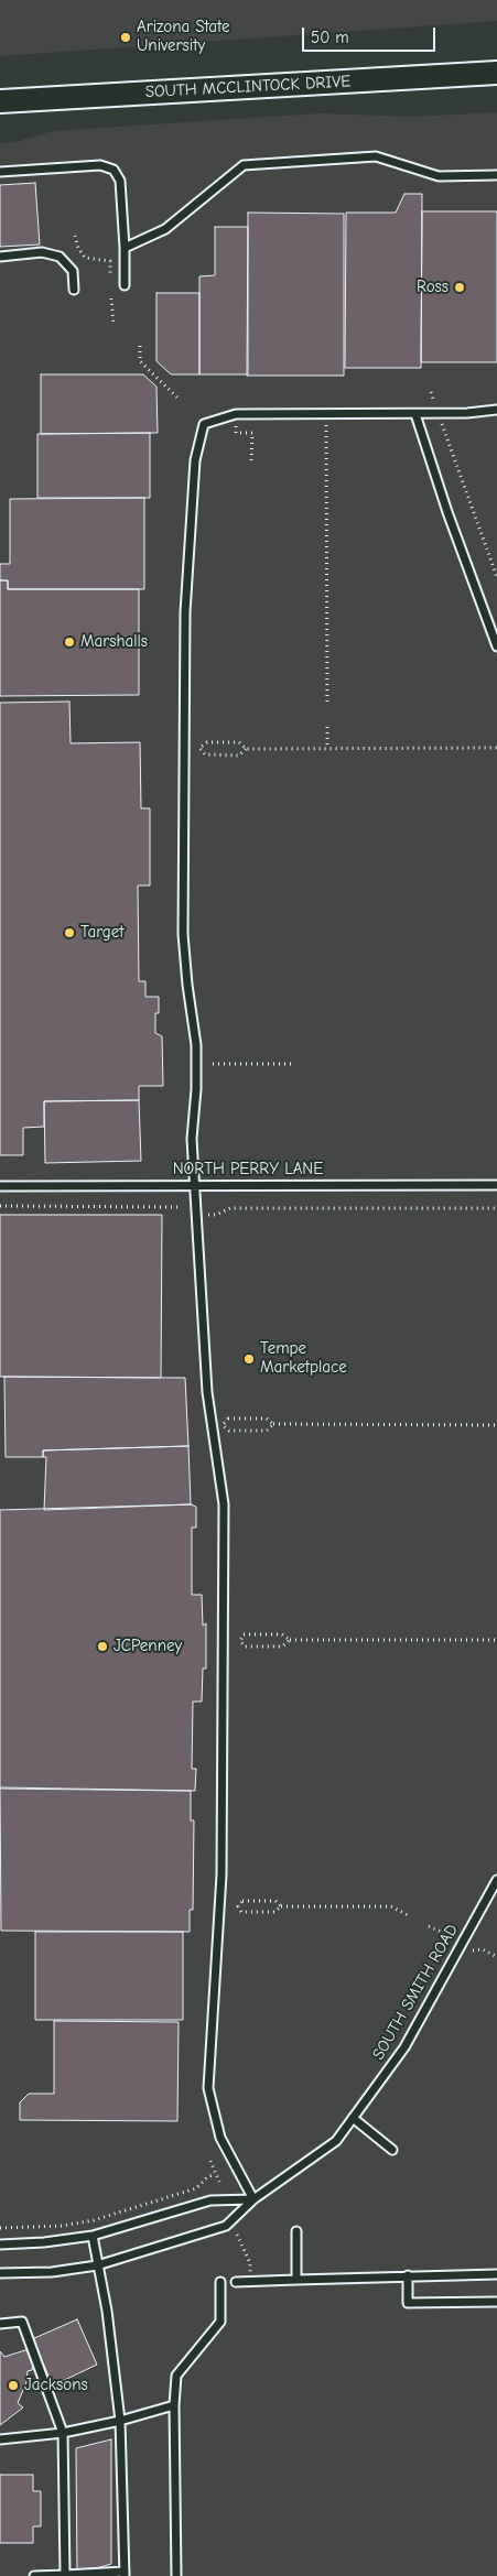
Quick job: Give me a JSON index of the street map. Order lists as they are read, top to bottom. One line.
{"streets":{"main road":["SOUTH MCCLINTOCK DRIVE"],"lane":["NORTH PERRY LANE","SOUTH SMITH ROAD"]},"places":["Arizona State University","Ross","Marshalls","Target","Tempe Marketplace","JCPenney","Jacksons"],"scale_bar":"50 m"}
